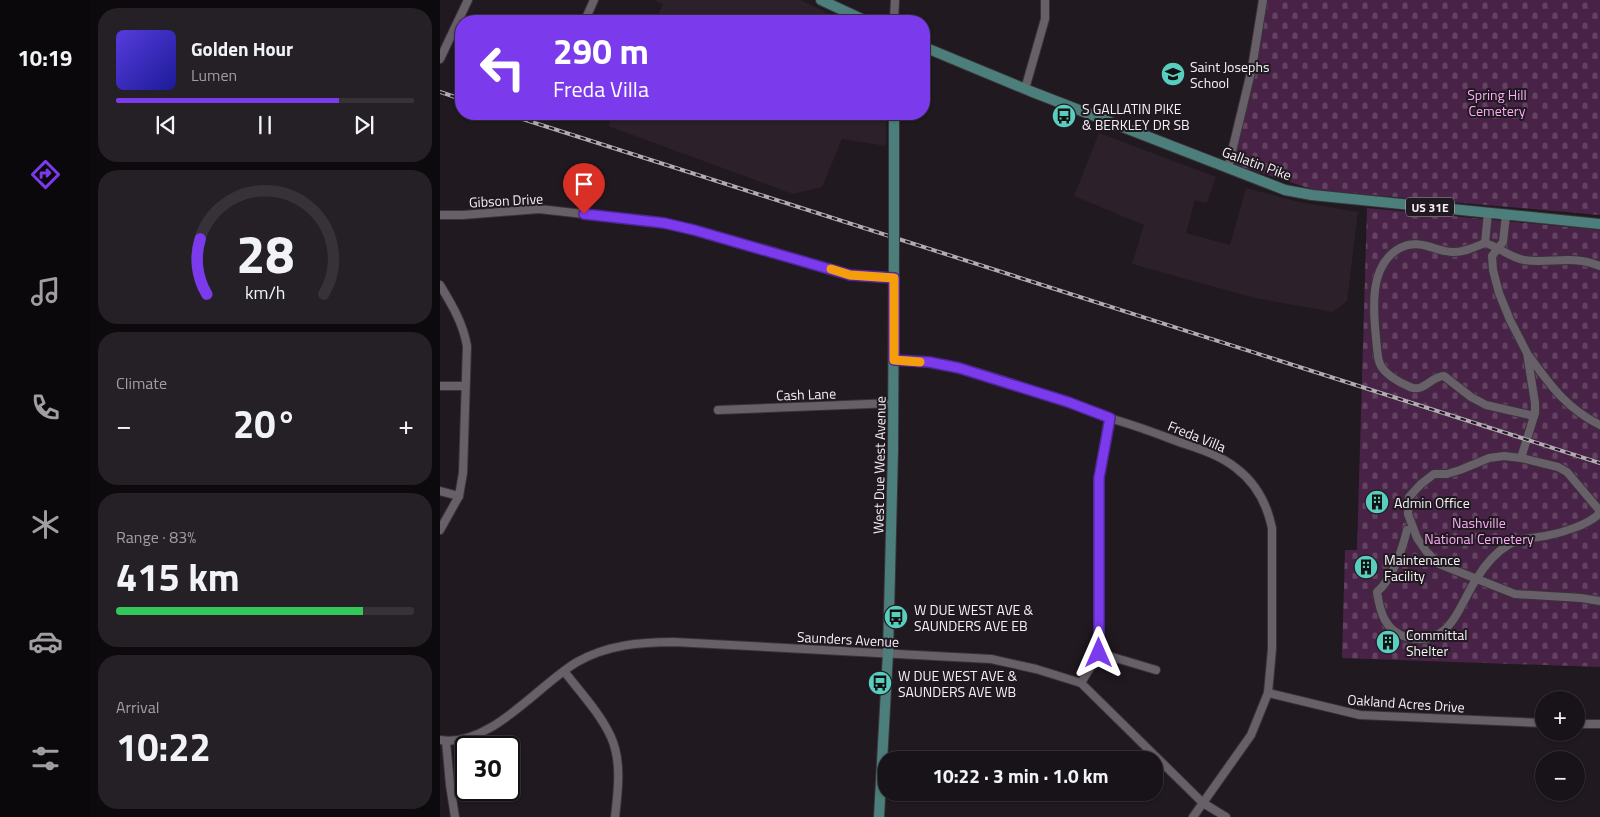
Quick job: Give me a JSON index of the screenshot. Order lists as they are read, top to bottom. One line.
{"streets":{"main road":["Gallatin Pike","US 31E","West Due West Avenue"],"street":["Gibson Drive","Cash Lane","Freda Villa","Saunders Avenue","Oakland Acres Drive"]},"crossings":[["Gibson Drive","West Due West Avenue"],["Cash Lane","West Due West Avenue"],["Freda Villa","West Due West Avenue"],["Freda Villa","Saunders Avenue"],["Freda Villa","Oakland Acres Drive"],["West Due West Avenue","Saunders Avenue"]],"parks":["Spring Hill Cemetery","Nashville National Cemetery"],"places":{"school or university":["Saint Josephs School"],"bus stop":["S GALLATIN PIKE & BERKLEY DR SB","W DUE WEST AVE & SAUNDERS AVE EB","W DUE WEST AVE & SAUNDERS AVE WB"],"building":["Admin Office","Maintenance Facility","Committal Shelter"]},"page":{"tabs":"10:19","turn":["290 m","Freda Villa"],"song":["Golden Hour","Lumen"],"tile":["Climate",["Range · 83%","415 km"],["Arrival","10:22"]],"heat":["−","20°","+"],"map_buttons":["+","−"],"limit":"30","trip":"10:22 · 3 min · 1.0 km","gauge":["28","km/h"]}}
